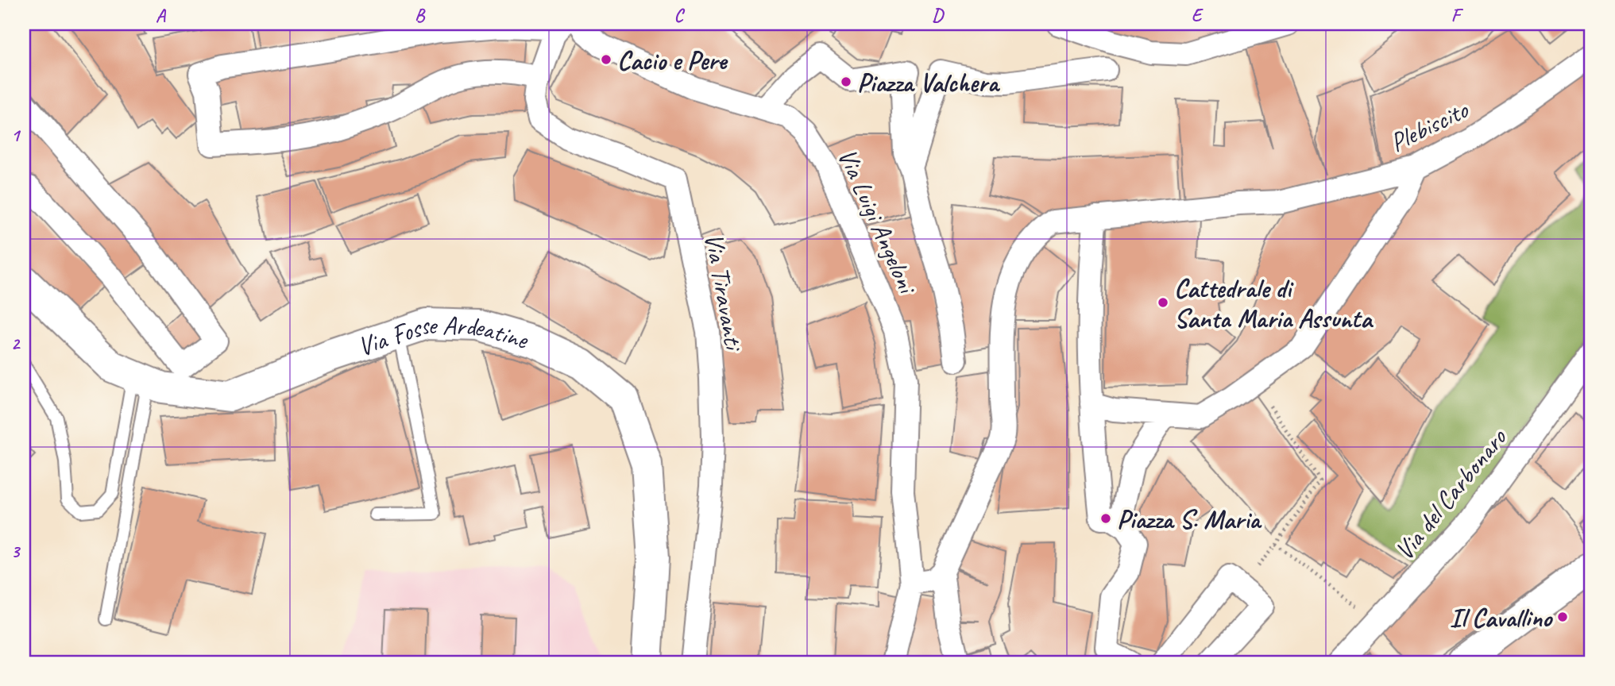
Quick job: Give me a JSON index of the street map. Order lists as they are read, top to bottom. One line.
{"streets":{"main road":["Via Fosse Ardeatine"],"street":["Plebiscito","Via Luigi Angeloni","Via Tiravanti","Via del Carbonaro"]},"places":["Cacio e Pere","Piazza Valchera","Cattedrale di Santa Maria Assunta","Piazza S. Maria","Il Cavallino"],"grid":{"columns":["A","B","C","D","E","F"],"rows":["1","2","3"]}}
